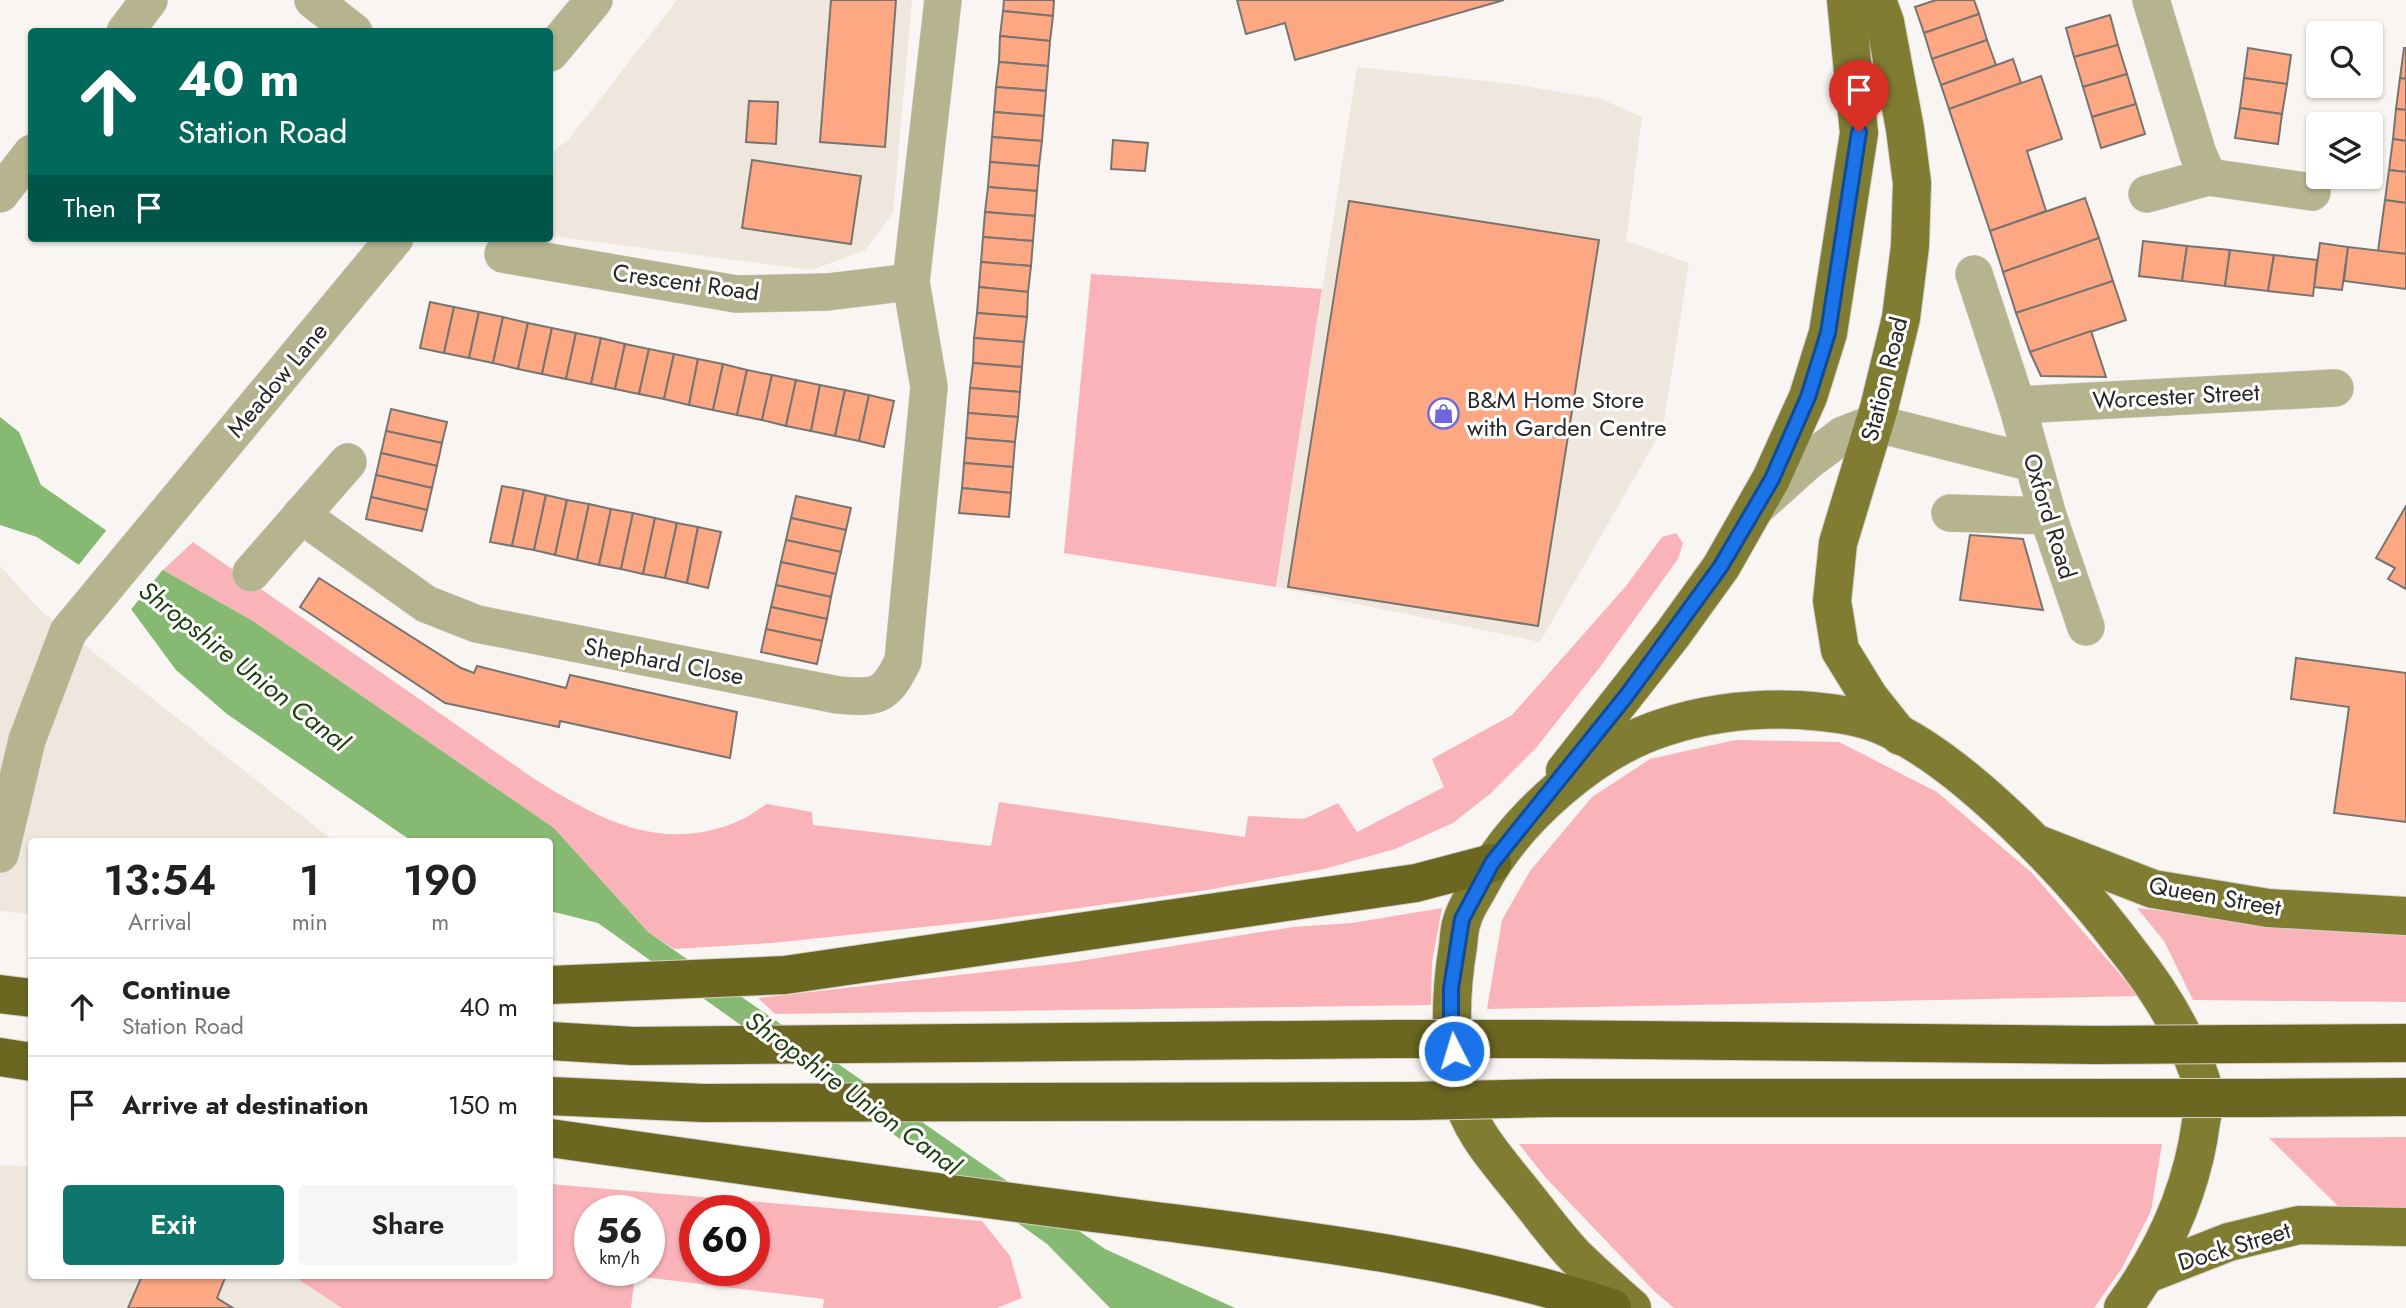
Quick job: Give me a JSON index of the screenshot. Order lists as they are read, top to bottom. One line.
{"streets":{"main road":["Station Road","Queen Street","Dock Street"],"street":["Crescent Road","Meadow Lane","Worcester Street","Oxford Road","Shephard Close"]},"crossings":[["Crescent Road","Shephard Close"],["Worcester Street","Oxford Road"]],"water":["Shropshire Union Canal"],"places":{"shop":["B&M Home Store with Garden Centre"]},"page":{"turn":["40 m","Station Road"],"then":"Then","eta":["13:54","Arrival","1","min","190","m"],"list":[{"name":"Continue","note":"Station Road","value":"40 m"},{"name":"Arrive at destination","value":"150 m"}],"buttons":["Exit","Share"],"speed":"56 km/h","limit":"60"}}
